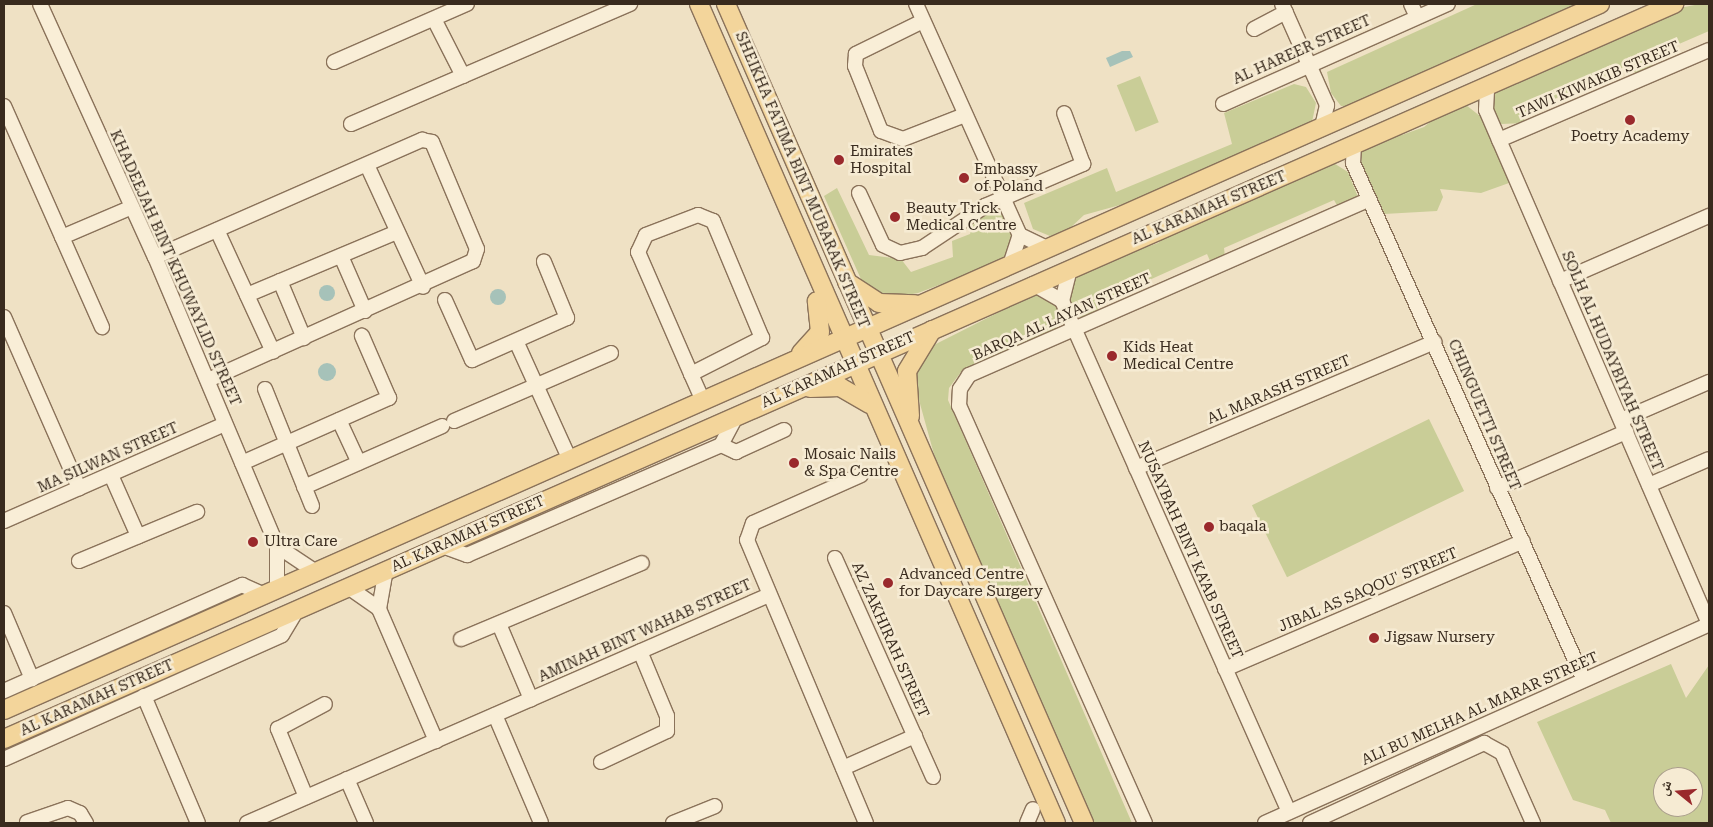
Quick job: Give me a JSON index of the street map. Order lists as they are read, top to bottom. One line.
{"streets":{"main road":["SHEIKHA FATIMA BINT MUBARAK STREET","AL KARAMAH STREET"],"street":["AL HAREER STREET","TAWI KIWAKIB STREET","KHADEEJAH BINT KHUWAYLID STREET","BARQA AL LAYAN STREET","SOLH AL HUDAYBIYAH STREET","AL MARASH STREET","CHINGUETTI STREET","MA SILWAN STREET","NUSAYBAH BINT KA'AB STREET","JIBAL AS SAQOU' STREET","AMINAH BINT WAHAB STREET","AZ ZAKHIRAH STREET","ALI BU MELHA AL MARAR STREET"]},"crossings":[["TAWI KIWAKIB STREET","SOLH AL HUDAYBIYAH STREET"],["SHEIKHA FATIMA BINT MUBARAK STREET","AL KARAMAH STREET"],["AL KARAMAH STREET","KHADEEJAH BINT KHUWAYLID STREET"],["AL KARAMAH STREET","SOLH AL HUDAYBIYAH STREET"],["AL KARAMAH STREET","CHINGUETTI STREET"],["KHADEEJAH BINT KHUWAYLID STREET","MA SILWAN STREET"],["BARQA AL LAYAN STREET","CHINGUETTI STREET"],["BARQA AL LAYAN STREET","NUSAYBAH BINT KA'AB STREET"],["SOLH AL HUDAYBIYAH STREET","ALI BU MELHA AL MARAR STREET"],["AL MARASH STREET","CHINGUETTI STREET"],["AL MARASH STREET","NUSAYBAH BINT KA'AB STREET"],["CHINGUETTI STREET","JIBAL AS SAQOU' STREET"],["CHINGUETTI STREET","ALI BU MELHA AL MARAR STREET"],["NUSAYBAH BINT KA'AB STREET","JIBAL AS SAQOU' STREET"],["NUSAYBAH BINT KA'AB STREET","ALI BU MELHA AL MARAR STREET"],["AMINAH BINT WAHAB STREET","AZ ZAKHIRAH STREET"]],"places":["Poetry Academy","Emirates Hospital","Embassy of Poland","Beauty Trick Medical Centre","Kids Heat Medical Centre","Mosaic Nails & Spa Centre","baqala","Ultra Care","Advanced Centre for Daycare Surgery","Jigsaw Nursery"],"north":"left"}
